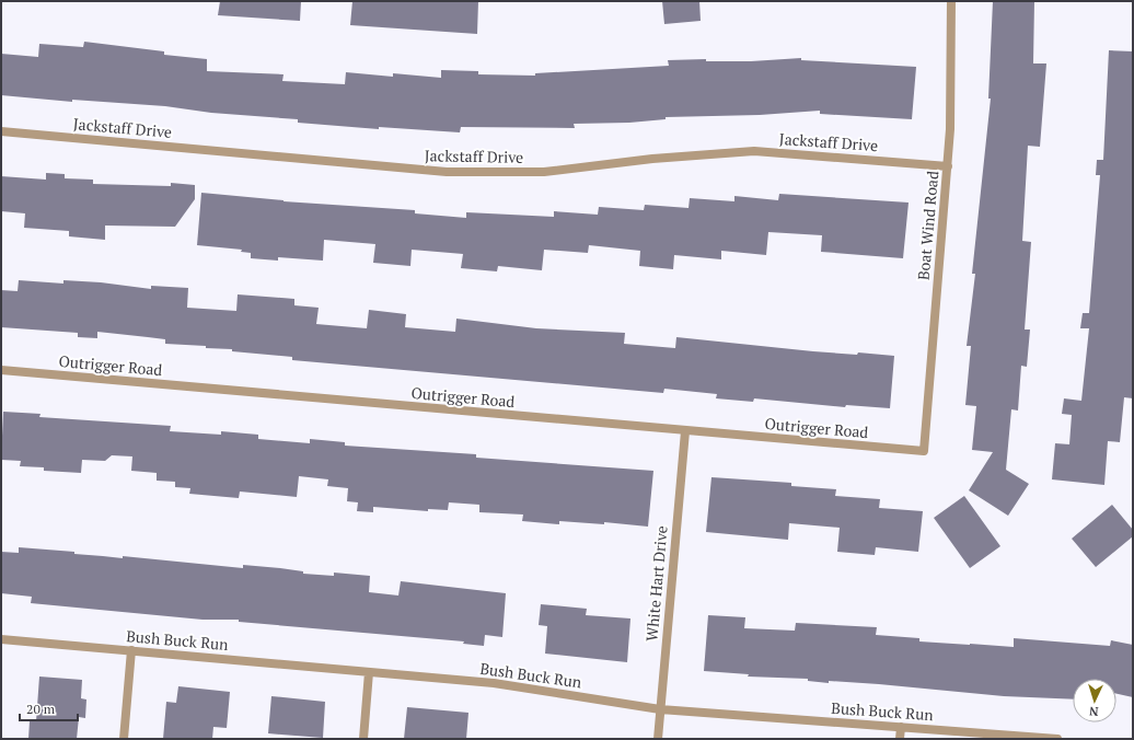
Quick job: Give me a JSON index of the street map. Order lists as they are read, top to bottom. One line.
{"streets":{"street":["Jackstaff Drive","Boat Wind Road","Outrigger Road","White Hart Drive","Bush Buck Run"]},"crossings":[["Jackstaff Drive","Boat Wind Road"],["Boat Wind Road","Outrigger Road"],["Outrigger Road","White Hart Drive"],["White Hart Drive","Bush Buck Run"]],"scale_bar":"20 m","north":"bottom"}
